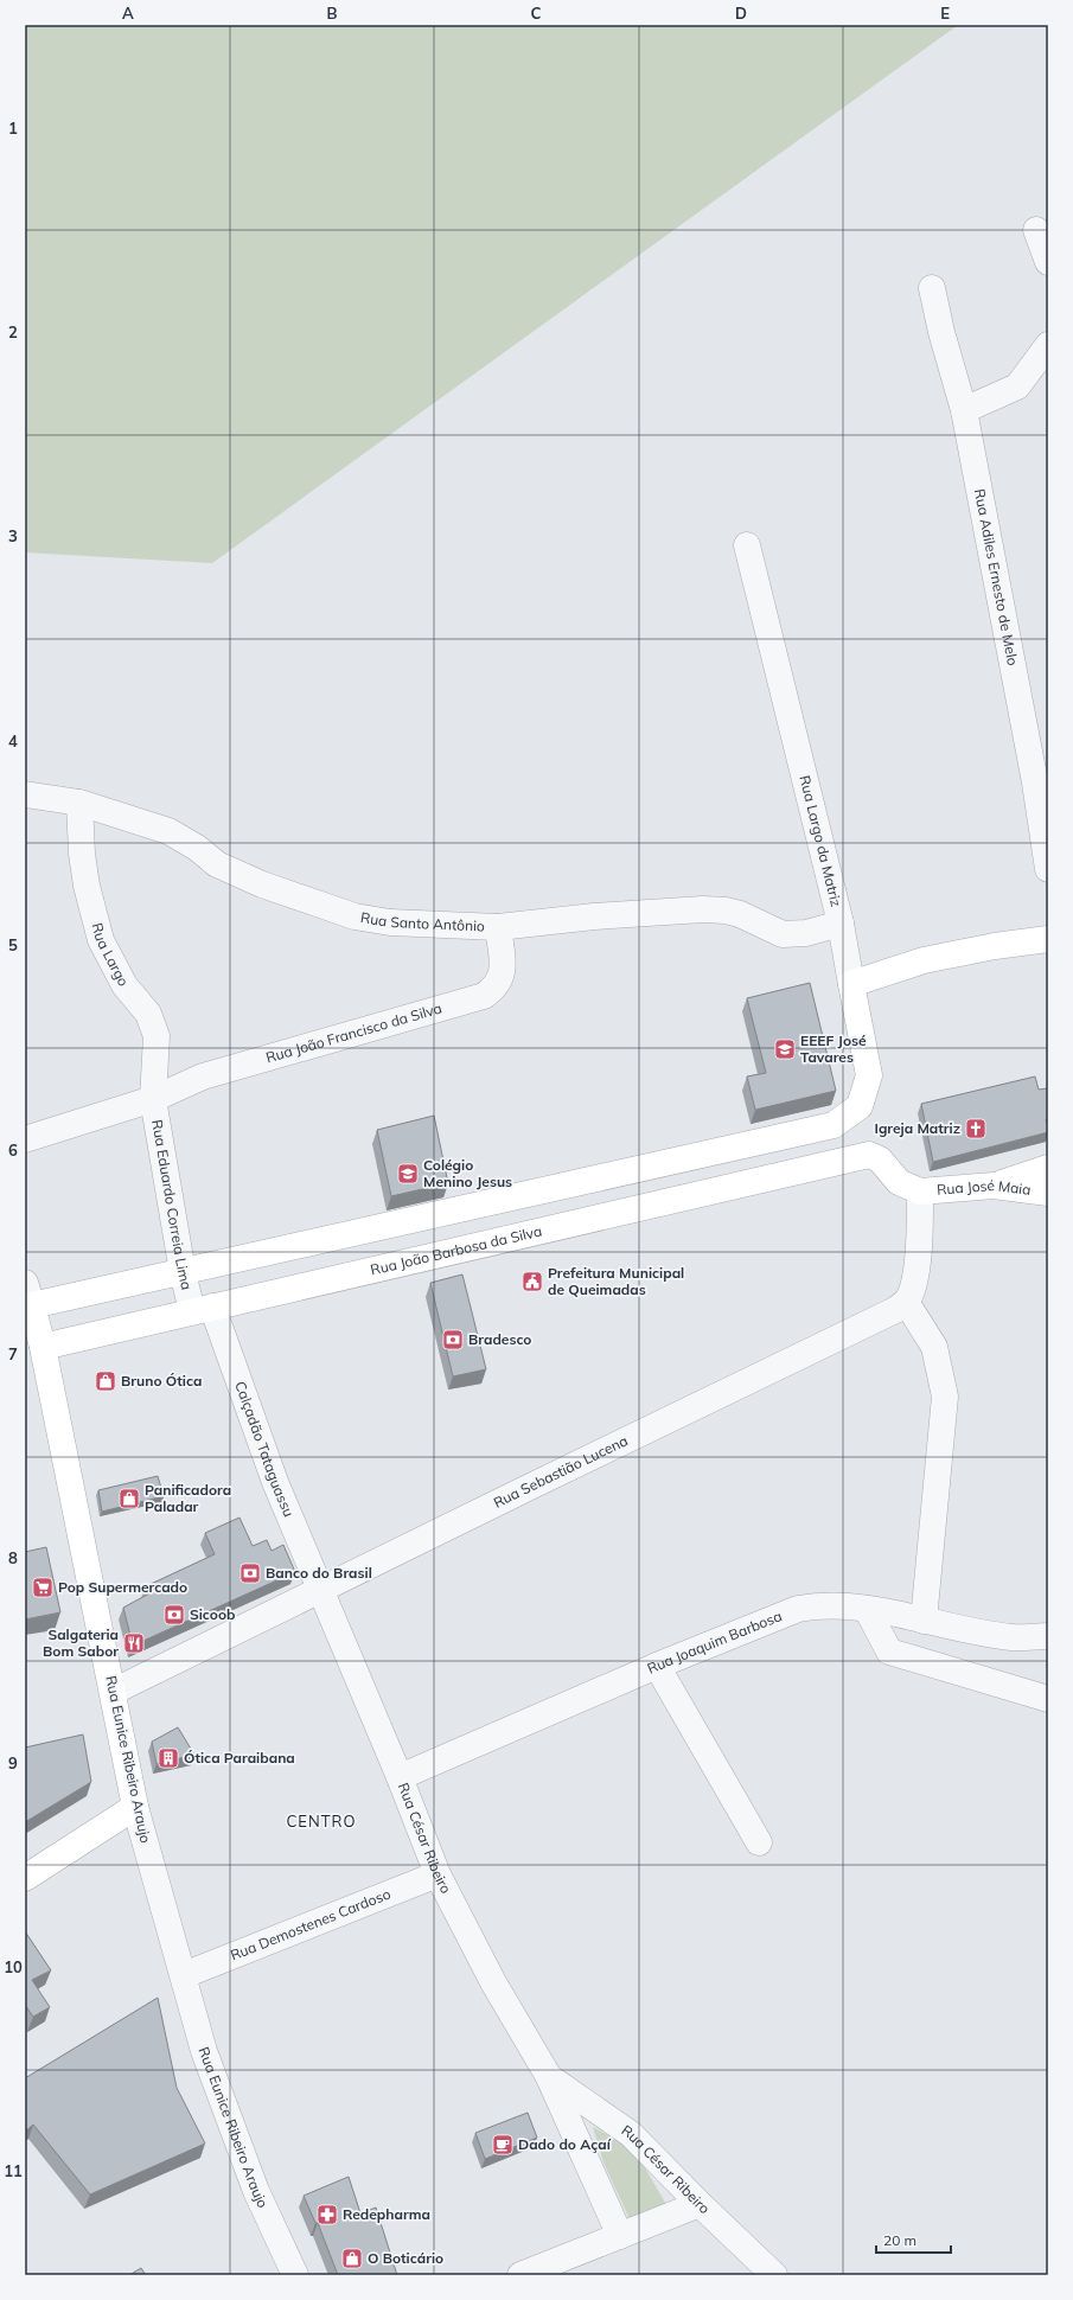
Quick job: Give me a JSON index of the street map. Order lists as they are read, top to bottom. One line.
{"streets":{"street":["Rua Adiles Ernesto de Melo","Rua Largo da Matriz","Rua Santo Antônio","Rua Largo","Rua João Francisco da Silva","Rua José Maia","Rua Eduardo Correia Lima","Rua João Barbosa da Silva","Calçadão Tataguassu","Rua Sebastião Lucena","Rua Joaquim Barbosa","Rua Eunice Ribeiro Araujo","Rua César Ribeiro","Rua Demostenes Cardoso"]},"crossings":[["Rua Largo da Matriz","Rua Santo Antônio"],["Rua Largo da Matriz","Rua Eduardo Correia Lima"],["Rua Santo Antônio","Rua Largo"],["Rua Santo Antônio","Rua João Francisco da Silva"],["Rua Largo","Rua João Francisco da Silva"],["Rua Largo","Rua Eduardo Correia Lima"],["Rua João Francisco da Silva","Rua Eduardo Correia Lima"],["Rua José Maia","Rua João Barbosa da Silva"],["Rua Eduardo Correia Lima","Rua João Barbosa da Silva"],["Rua Eduardo Correia Lima","Calçadão Tataguassu"],["Rua João Barbosa da Silva","Calçadão Tataguassu"],["Rua João Barbosa da Silva","Rua Eunice Ribeiro Araujo"],["Calçadão Tataguassu","Rua Sebastião Lucena"],["Calçadão Tataguassu","Rua César Ribeiro"],["Rua Sebastião Lucena","Rua Eunice Ribeiro Araujo"],["Rua Sebastião Lucena","Rua César Ribeiro"],["Rua Joaquim Barbosa","Rua César Ribeiro"],["Rua Eunice Ribeiro Araujo","Rua Demostenes Cardoso"],["Rua César Ribeiro","Rua Demostenes Cardoso"]],"districts":["CENTRO"],"places":{"school or university":["EEEF José Tavares","Colégio Menino Jesus"],"church":["Igreja Matriz"],"public building":["Prefeitura Municipal de Queimadas"],"bank":["Bradesco","Banco do Brasil","Sicoob"],"shop":["Bruno Ótica","Panificadora Paladar","O Boticário"],"supermarket":["Pop Supermercado"],"restaurant":["Salgateria Bom Sabor"],"building":["Ótica Paraibana"],"cafe":["Dado do Açaí"],"pharmacy":["Redepharma"]},"scale_bar":"20 m","grid":{"columns":["A","B","C","D","E"],"rows":["1","2","3","4","5","6","7","8","9","10","11"]}}
